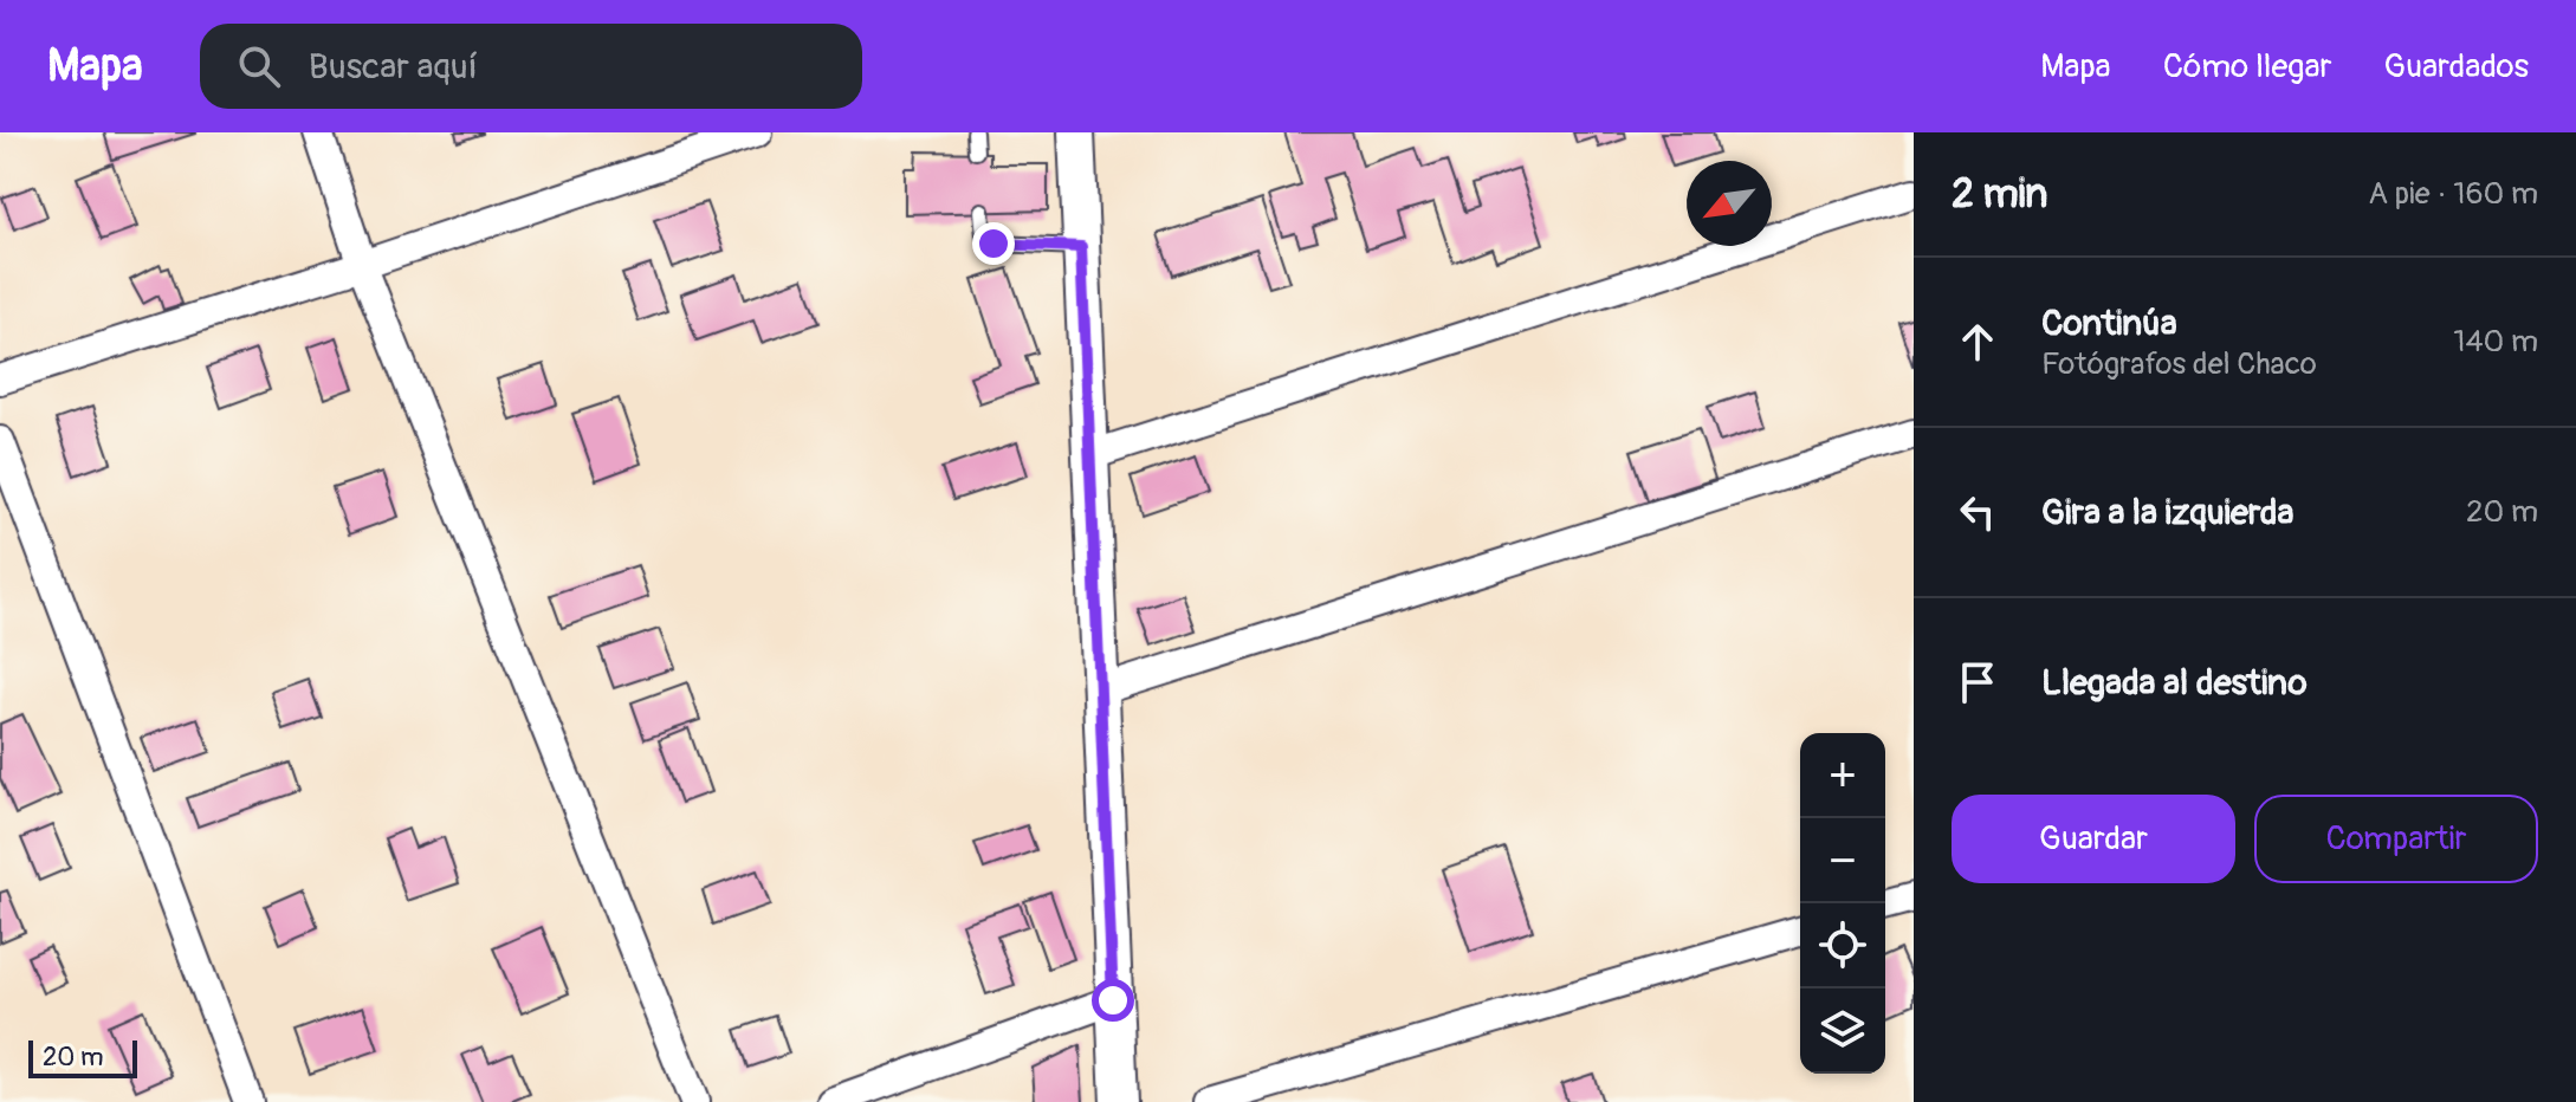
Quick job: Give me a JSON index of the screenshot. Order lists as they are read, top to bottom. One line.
{"scale_bar":"20 m","north":"bottom left","page":{"header":"Mapa","search":"Buscar aquí","nav":["Mapa","Cómo llegar","Guardados"],"heading":["2 min","A pie · 160 m"],"list":[["Continúa","Fotógrafos del Chaco","140 m"],["Gira a la izquierda","20 m"],"Llegada al destino"],"map_buttons":["+","−"],"buttons":["Guardar","Compartir"],"scale":"20 m"}}
